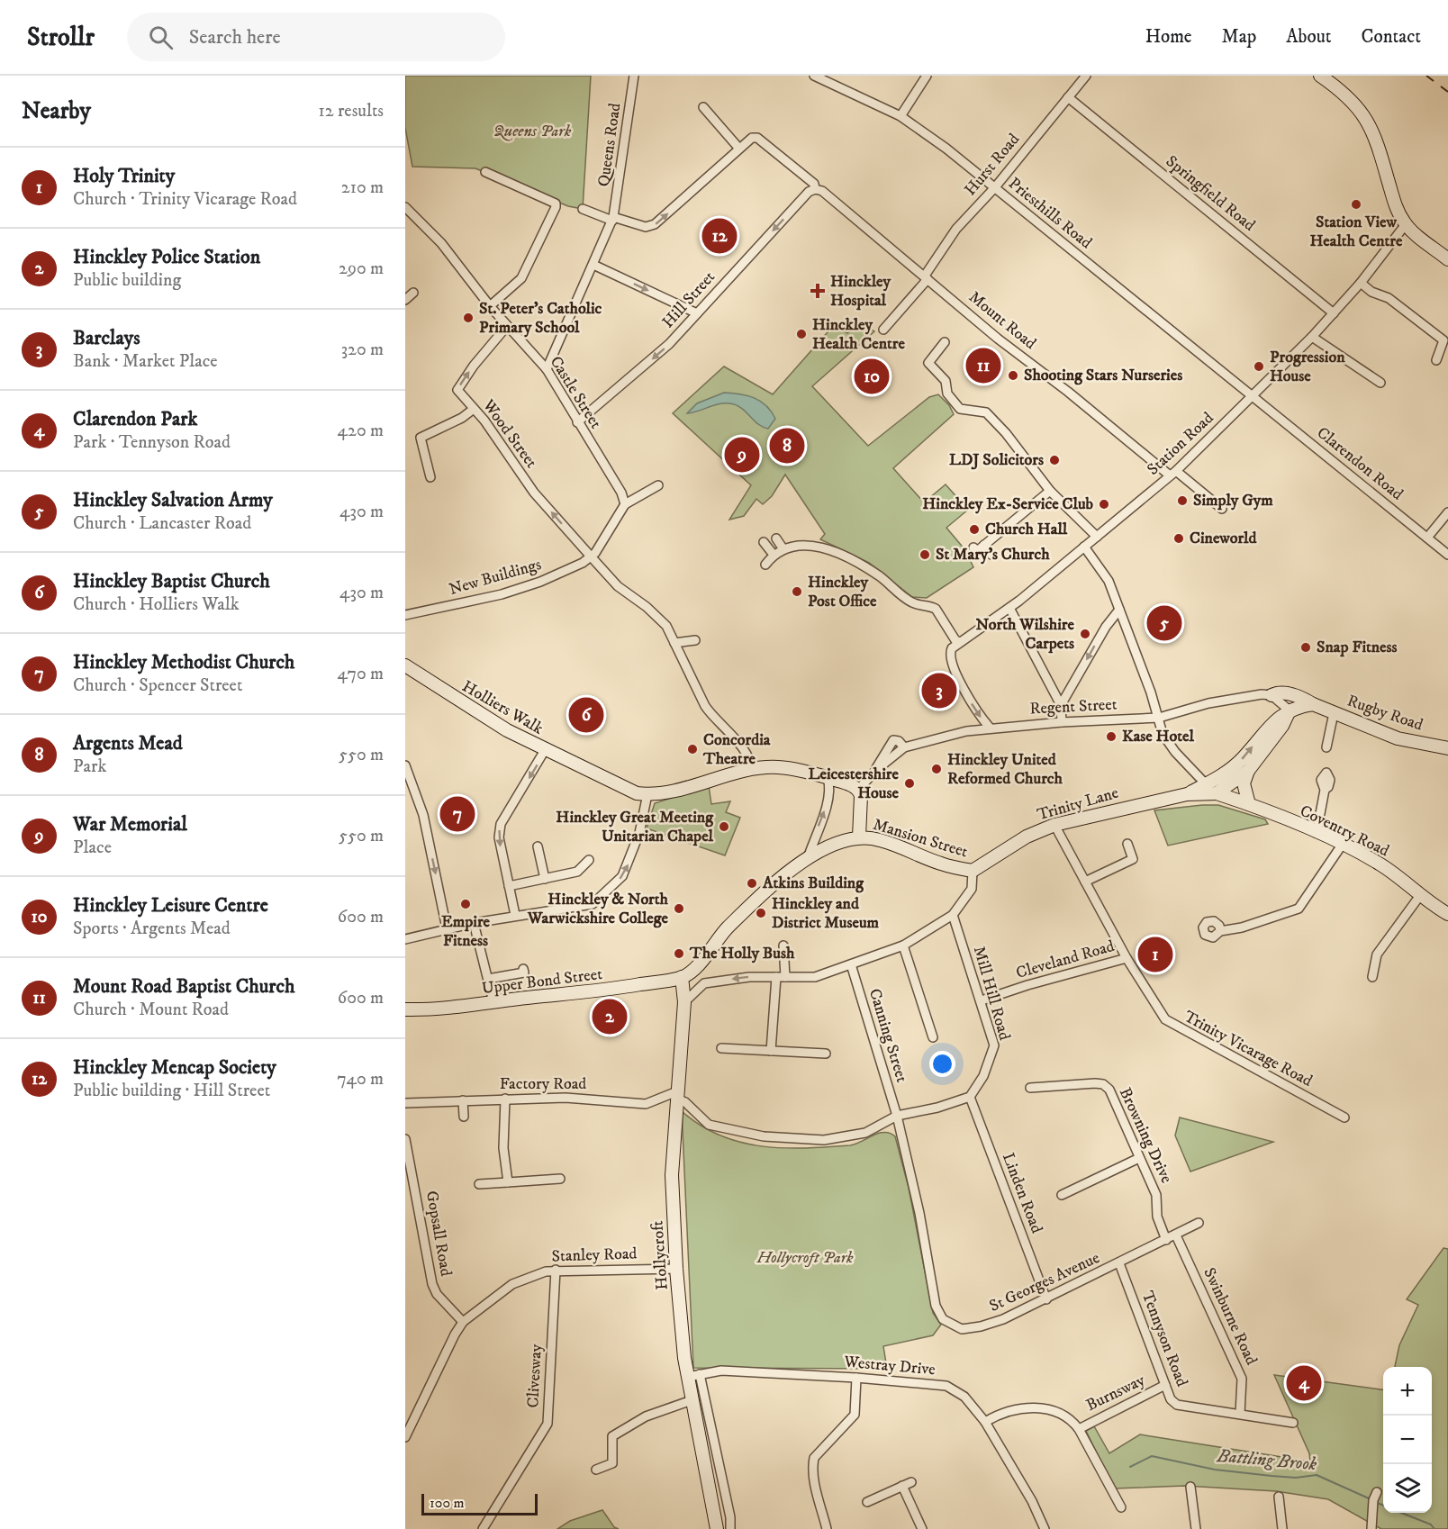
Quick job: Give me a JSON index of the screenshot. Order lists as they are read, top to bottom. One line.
{"streets":{"main road":["Holliers Walk","Rugby Road","Trinity Lane","Coventry Road","Mansion Street","Upper Bond Street","Hollycroft"],"street":["Queens Road","Hurst Road","Springfield Road","Priesthills Road","Hill Street","Mount Road","Castle Street","Wood Street","Station Road","Clarendon Road","New Buildings","Regent Street","Cleveland Road","Mill Hill Road","Canning Street","Trinity Vicarage Road","Factory Road","Browning Drive","Linden Road","Gopsall Road","Stanley Road","St Georges Avenue","Swinburne Road","Tennyson Road","Westray Drive","Clivesway","Burnsway"]},"crossings":[["Queens Road","Castle Street"],["Hurst Road","Springfield Road"],["Hurst Road","Priesthills Road"],["Hurst Road","Mount Road"],["Springfield Road","Station Road"],["Priesthills Road","Station Road"],["Priesthills Road","Clarendon Road"],["Hill Street","Mount Road"],["Hill Street","Castle Street"],["Mount Road","Station Road"],["Castle Street","Wood Street"],["Wood Street","New Buildings"],["Station Road","Clarendon Road"],["Station Road","Regent Street"],["Station Road","Coventry Road"],["Regent Street","Rugby Road"],["Regent Street","Coventry Road"],["Rugby Road","Coventry Road"],["Trinity Lane","Coventry Road"],["Trinity Lane","Mansion Street"],["Trinity Lane","Trinity Vicarage Road"],["Cleveland Road","Mill Hill Road"],["Cleveland Road","Trinity Vicarage Road"],["Upper Bond Street","Hollycroft"],["Mill Hill Road","Linden Road"],["Canning Street","St Georges Avenue"],["Factory Road","Hollycroft"],["Browning Drive","St Georges Avenue"],["Linden Road","St Georges Avenue"],["Gopsall Road","Stanley Road"],["Stanley Road","Hollycroft"],["Stanley Road","Clivesway"],["Hollycroft","Westray Drive"],["St Georges Avenue","Swinburne Road"],["St Georges Avenue","Tennyson Road"],["Swinburne Road","Tennyson Road"],["Tennyson Road","Burnsway"]],"one_way":["Hill Street","Wood Street"],"water":["Battling Brook"],"parks":["Queens Park","Hollycroft Park"],"places":{"other":["Station View Health Centre","St. Peter's Catholic Primary School","Hinckley Health Centre","Progression House","Shooting Stars Nurseries","LDJ Solicitors","Simply Gym","Hinckley Ex-Service Club","Church Hall","Cineworld","St Mary's Church","Hinckley Post Office","North Wilshire Carpets","Snap Fitness","Kase Hotel","Concordia Theatre","Hinckley United Reformed Church","Leicestershire House","Hinckley Great Meeting Unitarian Chapel","Atkins Building","Empire Fitness","Hinckley & North Warwickshire College","Hinckley and District Museum","The Holly Bush"],"health":["Hinckley Hospital"]},"scale_bar":"100 m","page":{"header":"Strollr","search":"Search here","nav":["Home","Map","About","Contact"],"heading":["Nearby","12 results"],"list":[{"mark":"1","name":"Holy Trinity","note":"Church · Trinity Vicarage Road","value":"210 m"},{"mark":"2","name":"Hinckley Police Station","note":"Public building","value":"290 m"},{"mark":"3","name":"Barclays","note":"Bank · Market Place","value":"320 m"},{"mark":"4","name":"Clarendon Park","note":"Park · Tennyson Road","value":"420 m"},{"mark":"5","name":"Hinckley Salvation Army","note":"Church · Lancaster Road","value":"430 m"},{"mark":"6","name":"Hinckley Baptist Church","note":"Church · Holliers Walk","value":"430 m"},{"mark":"7","name":"Hinckley Methodist Church","note":"Church · Spencer Street","value":"470 m"},{"mark":"8","name":"Argents Mead","note":"Park","value":"550 m"},{"mark":"9","name":"War Memorial","note":"Place","value":"550 m"},{"mark":"10","name":"Hinckley Leisure Centre","note":"Sports · Argents Mead","value":"600 m"},{"mark":"11","name":"Mount Road Baptist Church","note":"Church · Mount Road","value":"600 m"},{"mark":"12","name":"Hinckley Mencap Society","note":"Public building · Hill Street","value":"740 m"}],"pins":["12","11","10","8","9","5","3","6","7","1","2","4"],"map_buttons":["+","−"],"scale":"100 m"}}
